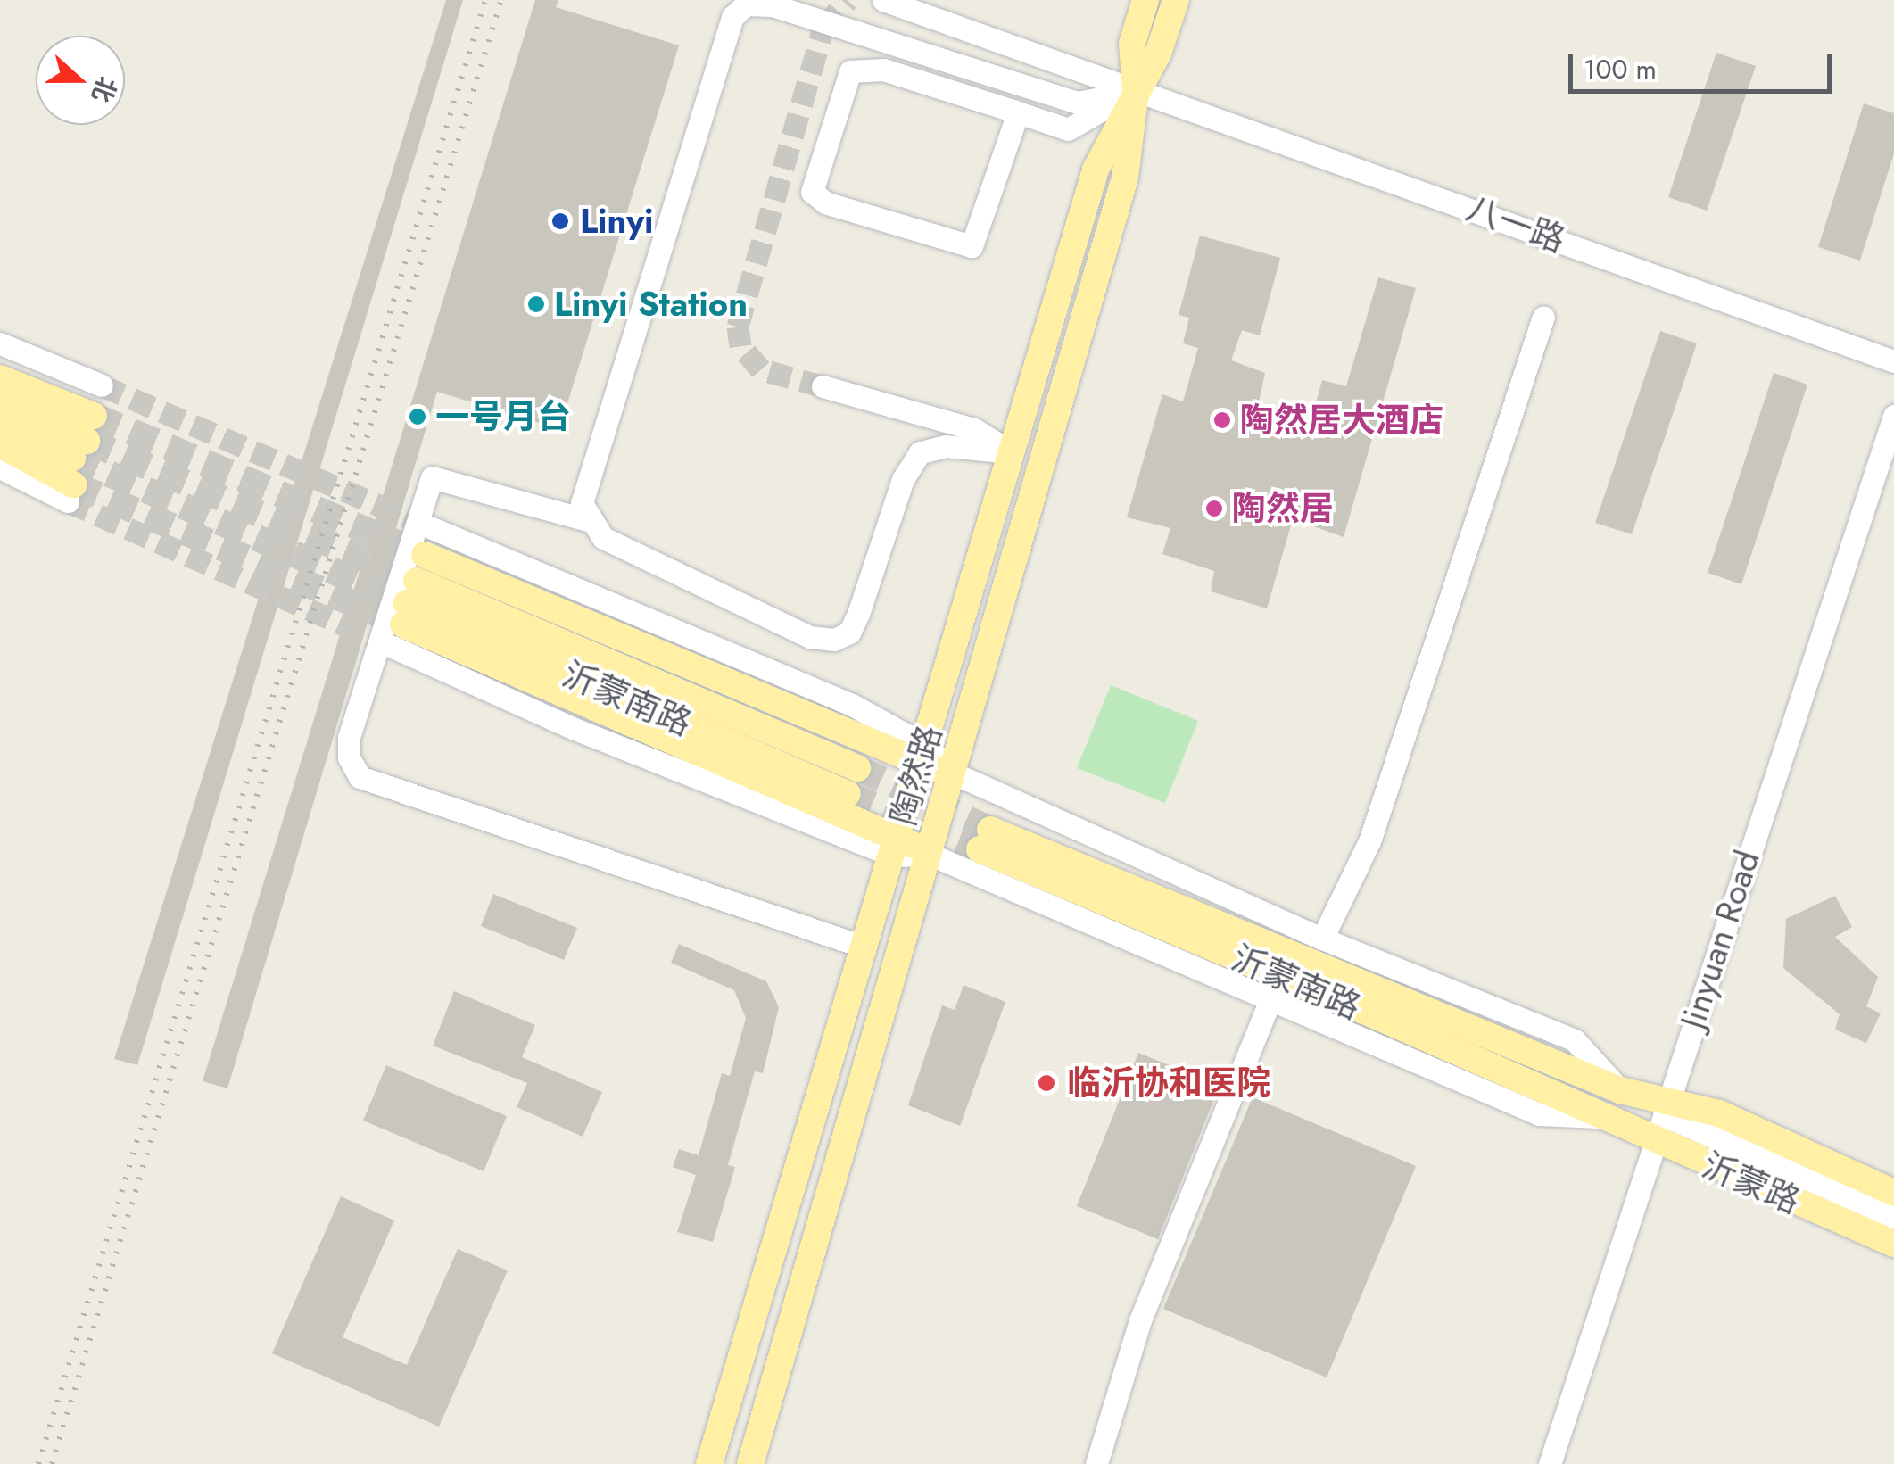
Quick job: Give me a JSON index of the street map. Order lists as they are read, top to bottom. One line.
{"streets":{"main road":["沂蒙南路","陶然路","沂蒙路"],"street":["八一路","Jinyuan Road"]},"crossings":[["八一路","陶然路"],["沂蒙南路","沂蒙路"],["Jinyuan Road","沂蒙路"]],"places":["Linyi","Linyi Station","一号月台","陶然居大酒店","陶然居","临沂协和医院"],"scale_bar":"100 m","north":"right"}
